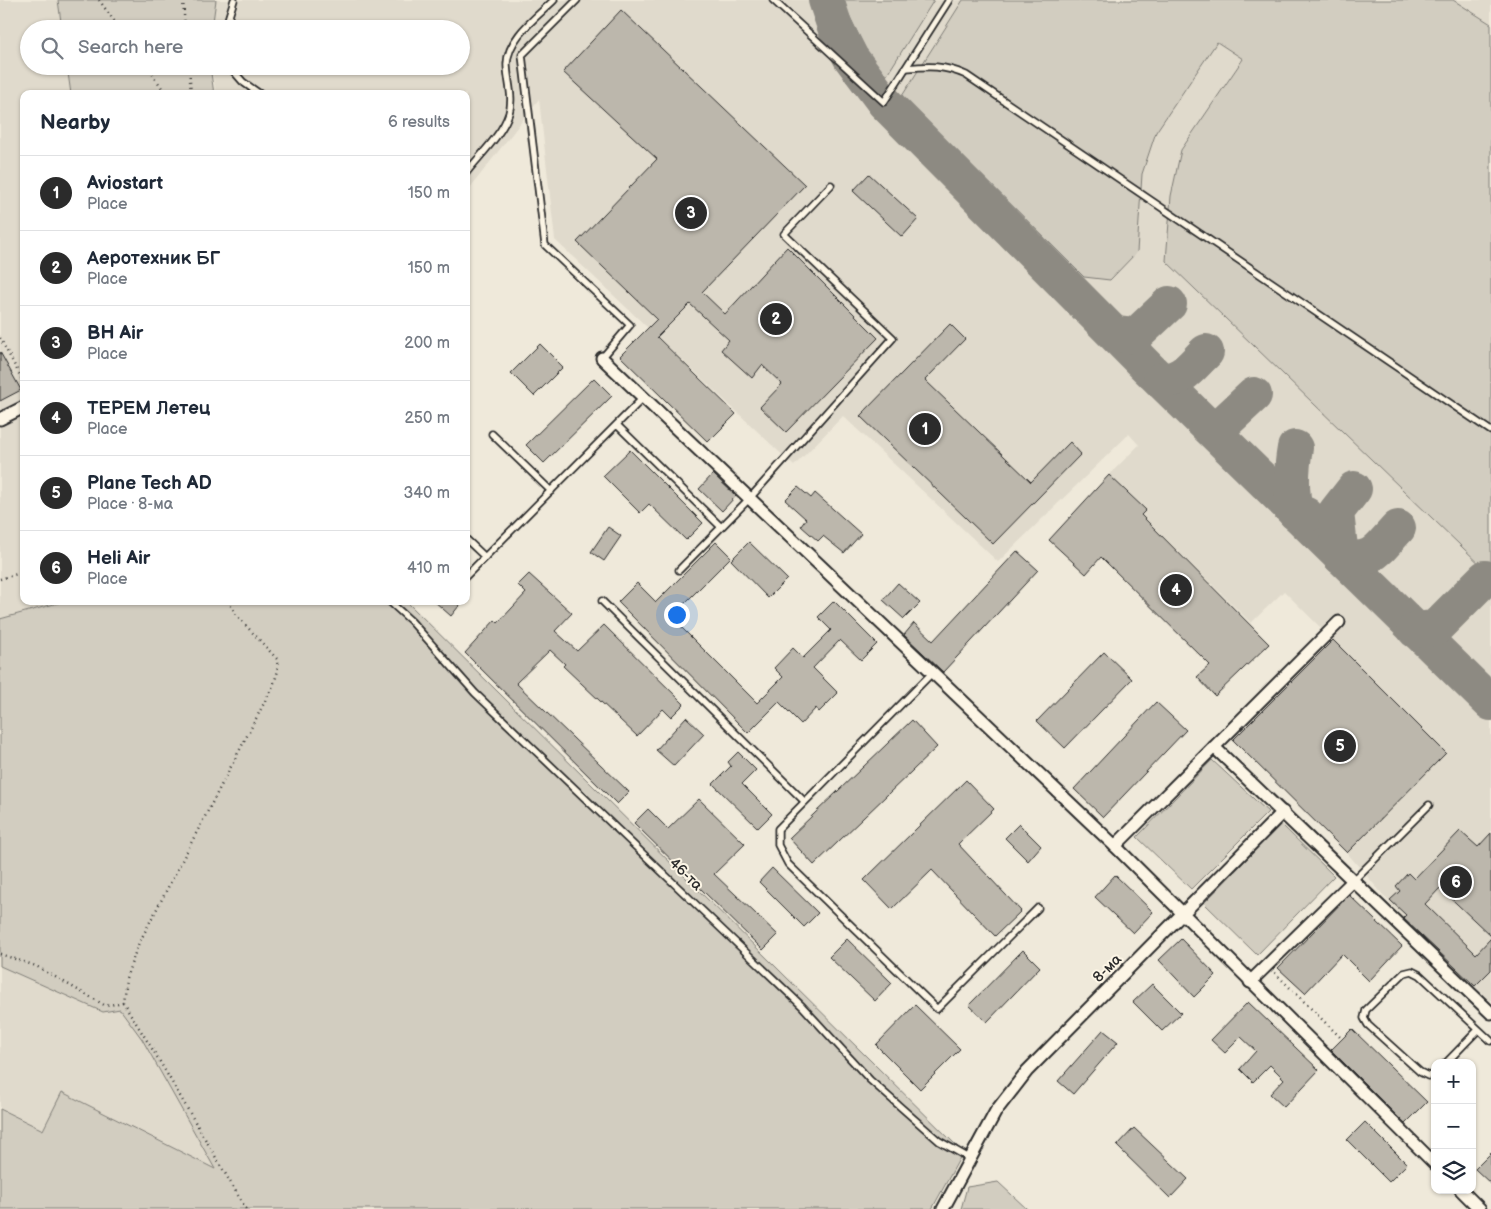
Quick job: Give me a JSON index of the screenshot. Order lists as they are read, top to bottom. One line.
{"streets":{"street":["8-ма"],"lane":["46-та"]},"crossings":[["46-та","8-ма"]],"page":{"search":"Search here","heading":["Nearby","6 results"],"list":[{"mark":"1","name":"Aviostart","note":"Place","value":"150 m"},{"mark":"2","name":"Аеротехник БГ","note":"Place","value":"150 m"},{"mark":"3","name":"BH Air","note":"Place","value":"200 m"},{"mark":"4","name":"ТЕРЕМ Летец","note":"Place","value":"250 m"},{"mark":"5","name":"Plane Tech AD","note":"Place · 8-ма","value":"340 m"},{"mark":"6","name":"Heli Air","note":"Place","value":"410 m"}],"pins":["3","2","1","4","5","6"],"map_buttons":["+","−"]}}
